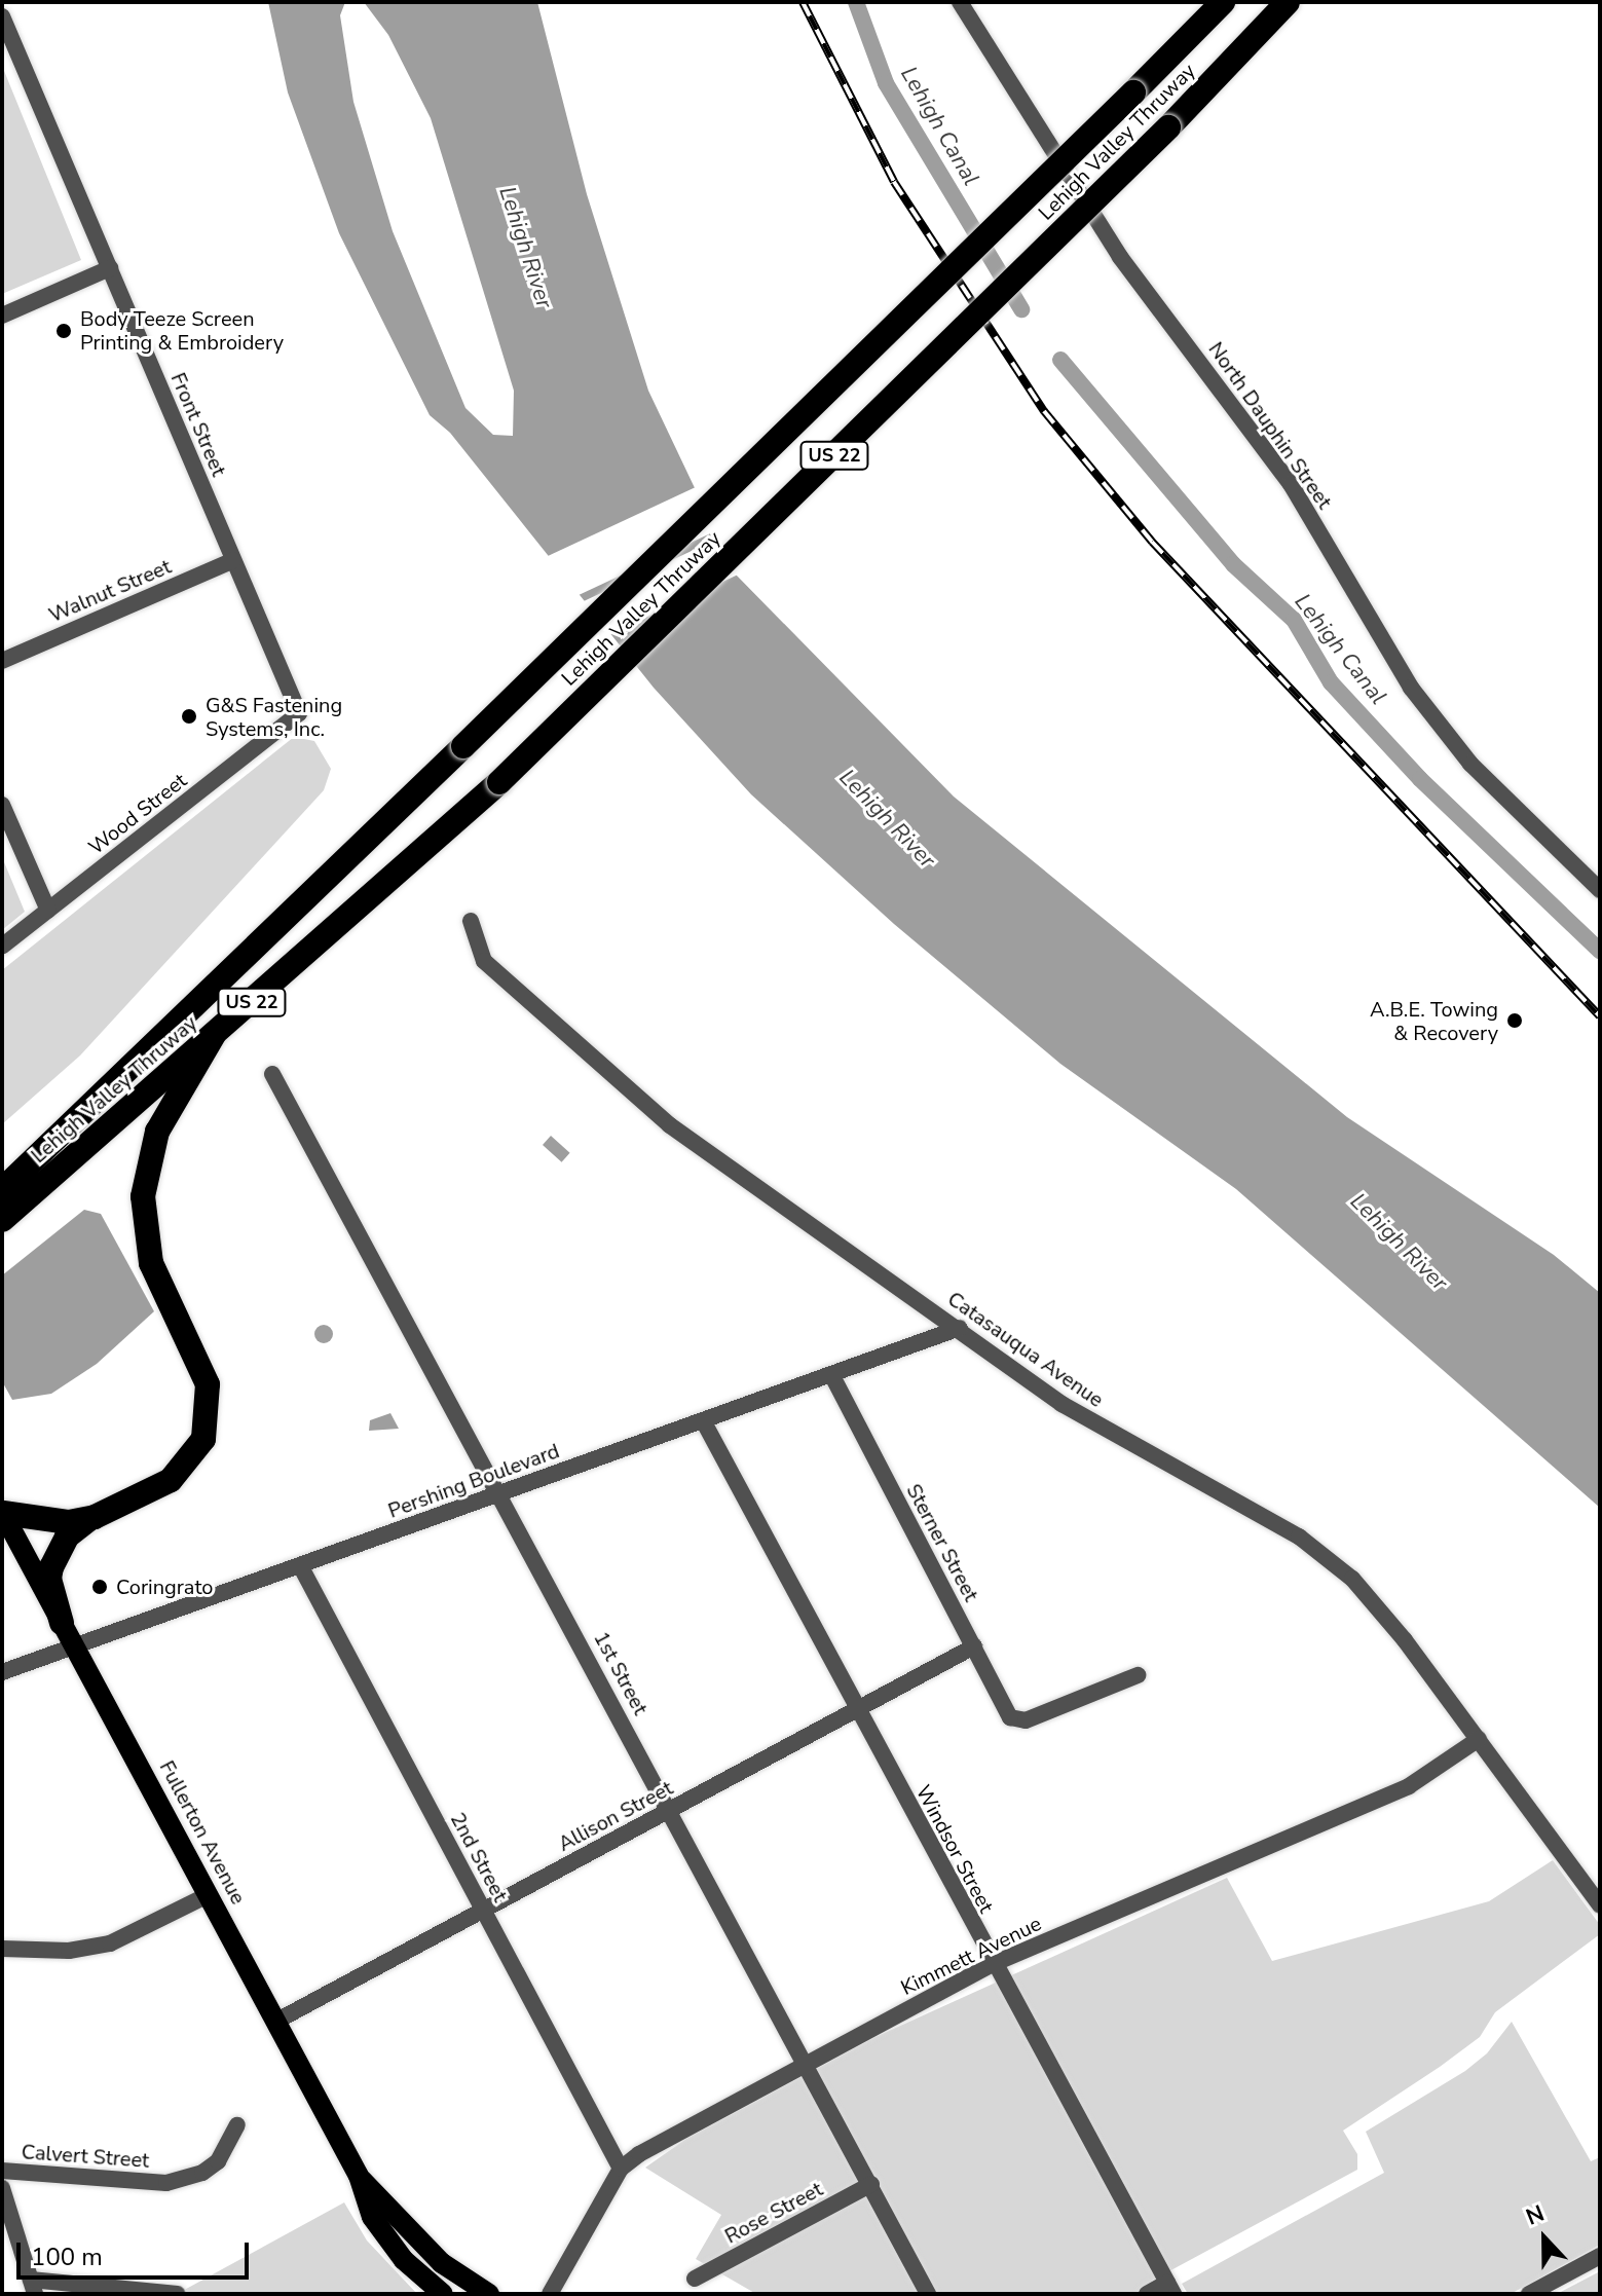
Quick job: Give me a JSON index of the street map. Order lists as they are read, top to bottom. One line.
{"streets":{"highway":["Lehigh Valley Thruway","US 22"],"main road":["Fullerton Avenue"],"street":["Front Street","North Dauphin Street","Walnut Street","Wood Street","Catasauqua Avenue","Pershing Boulevard","Sterner Street","1st Street","Allison Street","Windsor Street","2nd Street","Kimmett Avenue","Calvert Street","Rose Street"]},"crossings":[["Front Street","Walnut Street"],["Front Street","Wood Street"],["Catasauqua Avenue","Pershing Boulevard"],["Catasauqua Avenue","Kimmett Avenue"],["Pershing Boulevard","Sterner Street"],["Pershing Boulevard","1st Street"],["Pershing Boulevard","Fullerton Avenue"],["Pershing Boulevard","Windsor Street"],["Pershing Boulevard","2nd Street"],["Sterner Street","Allison Street"],["1st Street","Allison Street"],["1st Street","Kimmett Avenue"],["1st Street","Rose Street"],["Allison Street","Fullerton Avenue"],["Allison Street","Windsor Street"],["Allison Street","2nd Street"],["Windsor Street","Kimmett Avenue"],["2nd Street","Kimmett Avenue"]],"water":["Lehigh Canal","Lehigh River"],"places":["Body Teeze Screen Printing & Embroidery","G&S Fastening Systems, Inc.","A.B.E. Towing & Recovery","Coringrato"],"scale_bar":"100 m","north":"top"}
